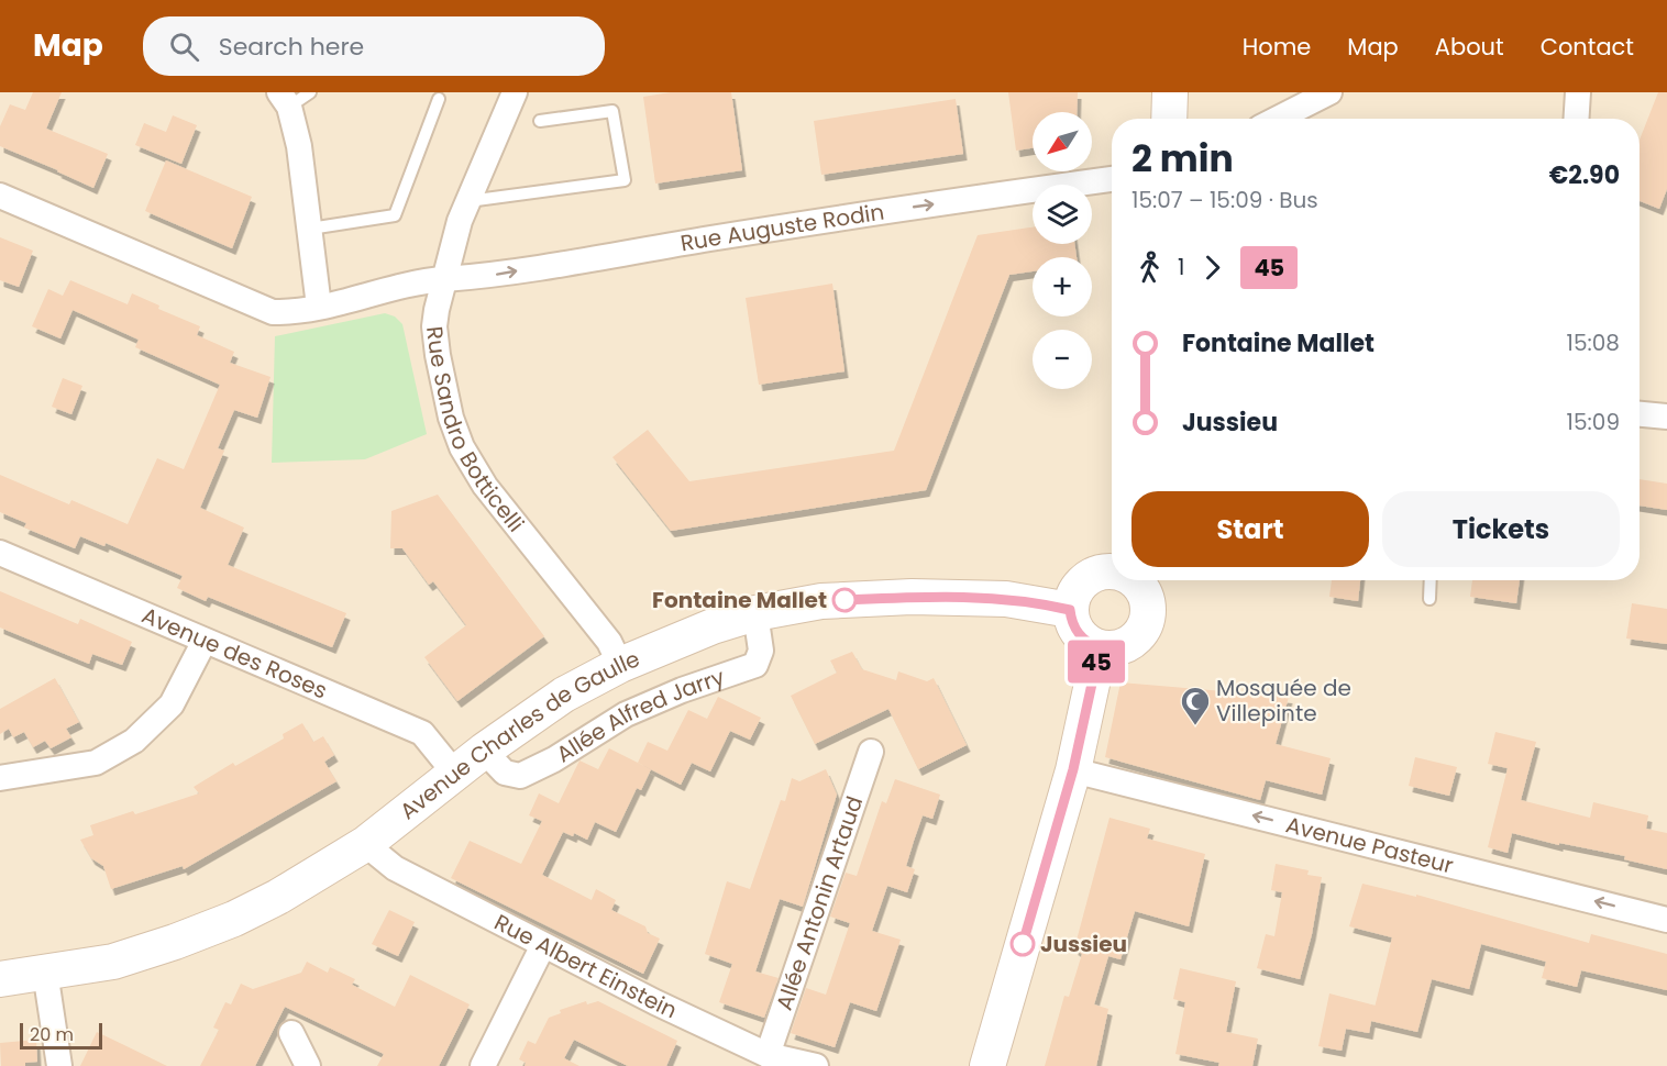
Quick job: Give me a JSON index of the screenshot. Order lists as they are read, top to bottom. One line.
{"streets":{"street":["Rue Auguste Rodin","Rue Sandro Botticelli","Avenue des Roses","Allée Alfred Jarry","Avenue Charles de Gaulle","Avenue Pasteur","Allée Antonin Artaud","Rue Albert Einstein"]},"crossings":[["Rue Auguste Rodin","Rue Sandro Botticelli"],["Rue Sandro Botticelli","Avenue Charles de Gaulle"],["Avenue des Roses","Avenue Charles de Gaulle"],["Allée Alfred Jarry","Avenue Charles de Gaulle"],["Avenue Charles de Gaulle","Rue Albert Einstein"],["Allée Antonin Artaud","Rue Albert Einstein"]],"one_way":["Rue Auguste Rodin","Avenue Pasteur"],"places":{"other":["Fontaine Mallet","Jussieu"],"mosque":["Mosquée de Villepinte"]},"lines":["bus line 45"],"scale_bar":"20 m","north":"bottom left","page":{"header":"Map","search":"Search here","nav":["Home","Map","About","Contact"],"on_map":"45","map_buttons":["+","−"],"heading":["2 min","15:07 – 15:09 · Bus","€2.90"],"legs":["1","45"],"list":[{"name":"Fontaine Mallet","value":"15:08"},{"name":"Jussieu","value":"15:09"}],"buttons":["Start","Tickets"],"scale":"20 m"}}
